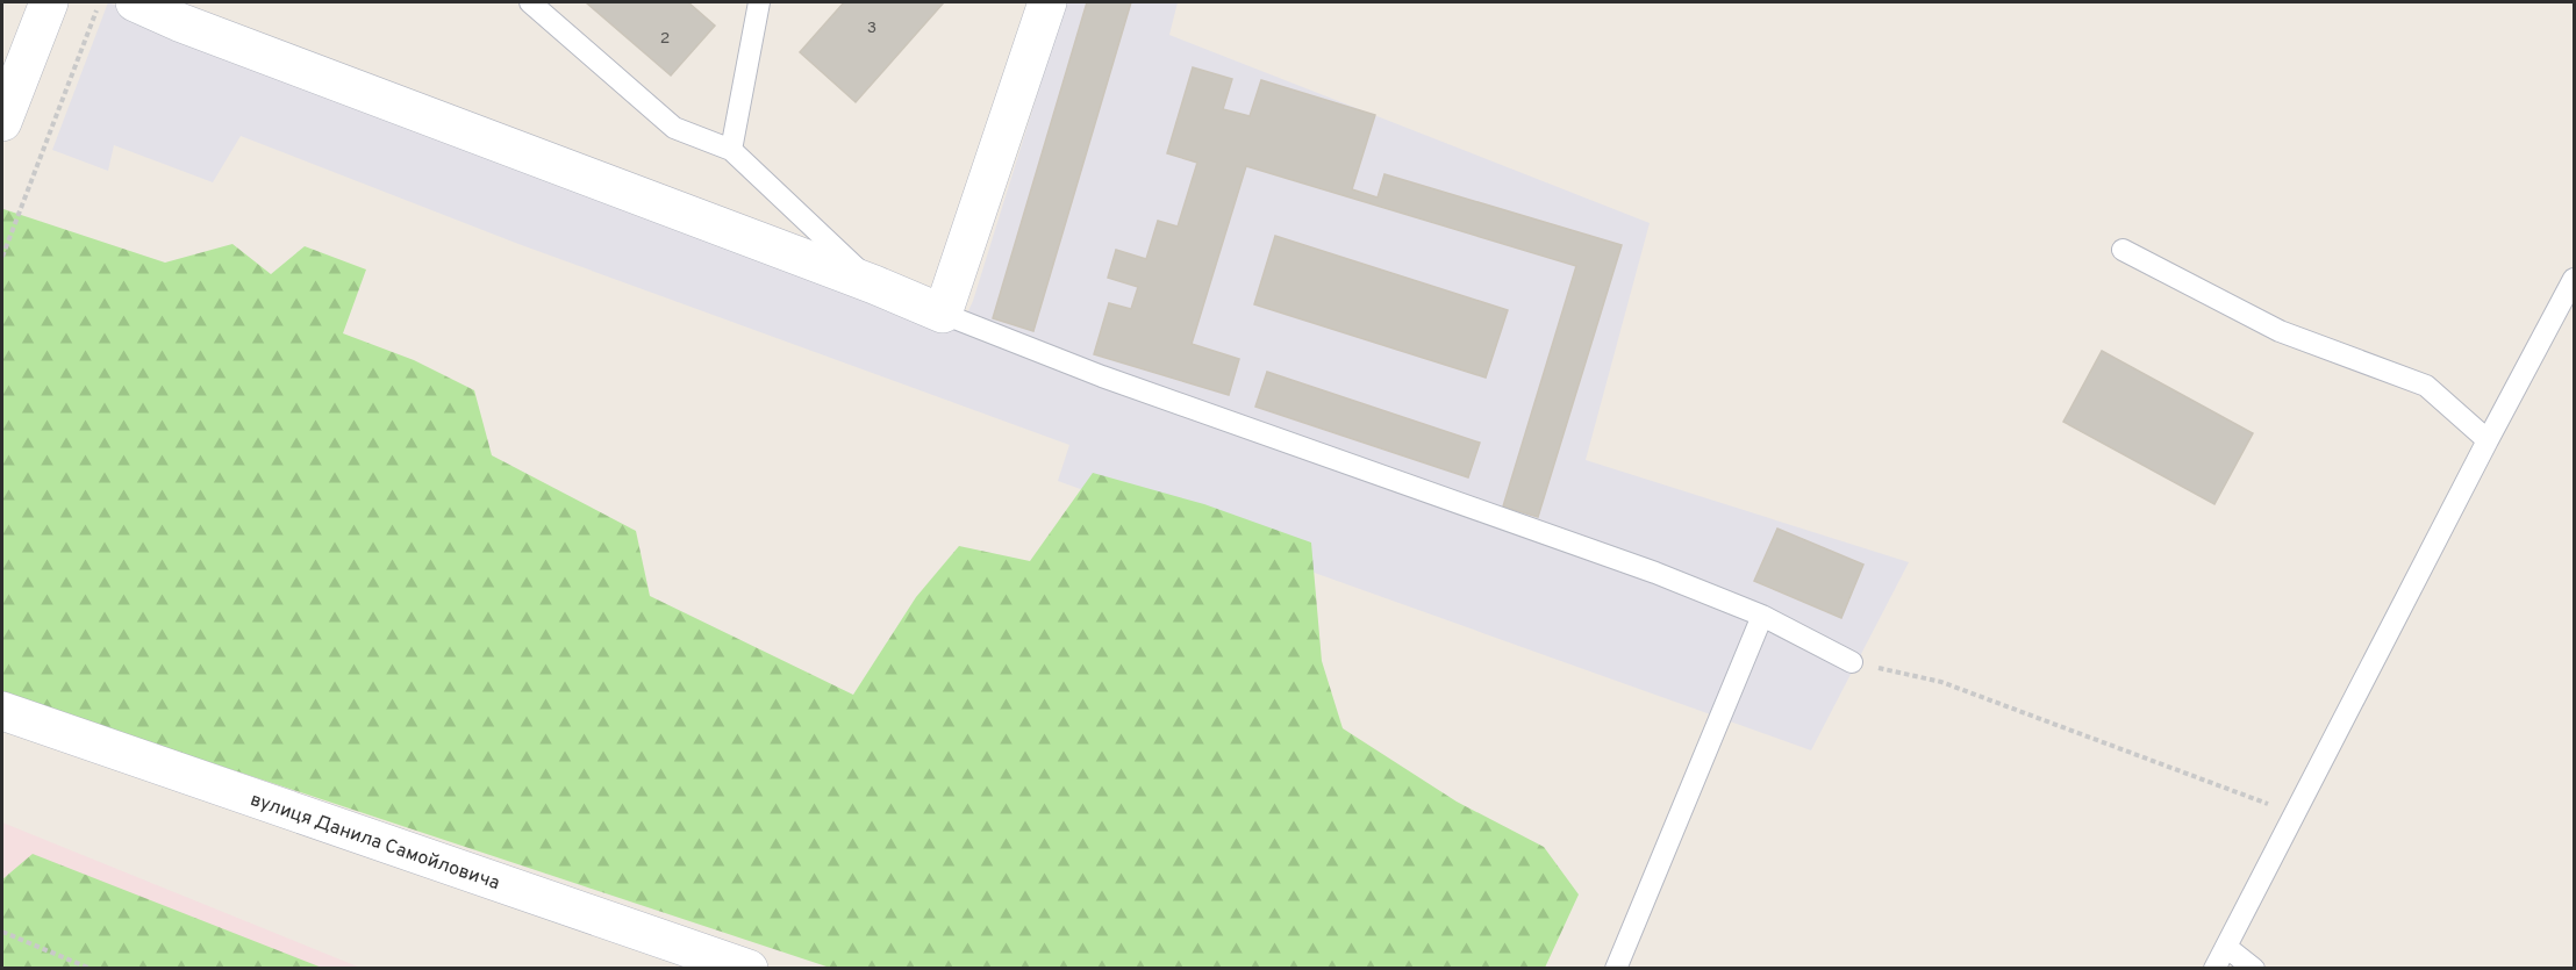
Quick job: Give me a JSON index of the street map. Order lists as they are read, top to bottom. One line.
{"streets":{"street":["вулиця Данила Самойловича"]},"house_numbers":["3","2"]}
